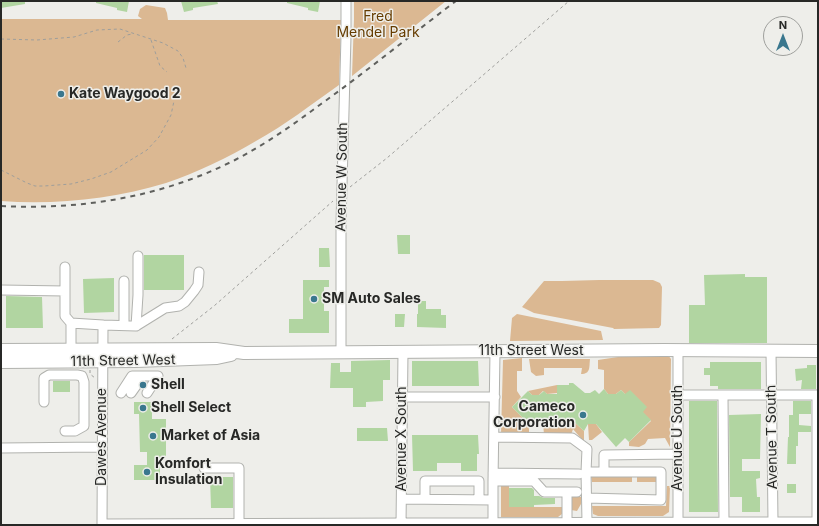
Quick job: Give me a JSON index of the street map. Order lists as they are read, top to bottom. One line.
{"streets":{"main road":["11th Street West"],"street":["Avenue W South","Dawes Avenue","Avenue T South","Avenue U South","Avenue X South"]},"crossings":[["Avenue W South","11th Street West"],["11th Street West","Dawes Avenue"],["11th Street West","Avenue T South"],["11th Street West","Avenue U South"],["11th Street West","Avenue X South"]],"parks":["Fred Mendel Park"],"places":["Kate Waygood 2","SM Auto Sales","Shell","Shell Select","Cameco Corporation","Market of Asia","Komfort Insulation"],"north":"top"}
